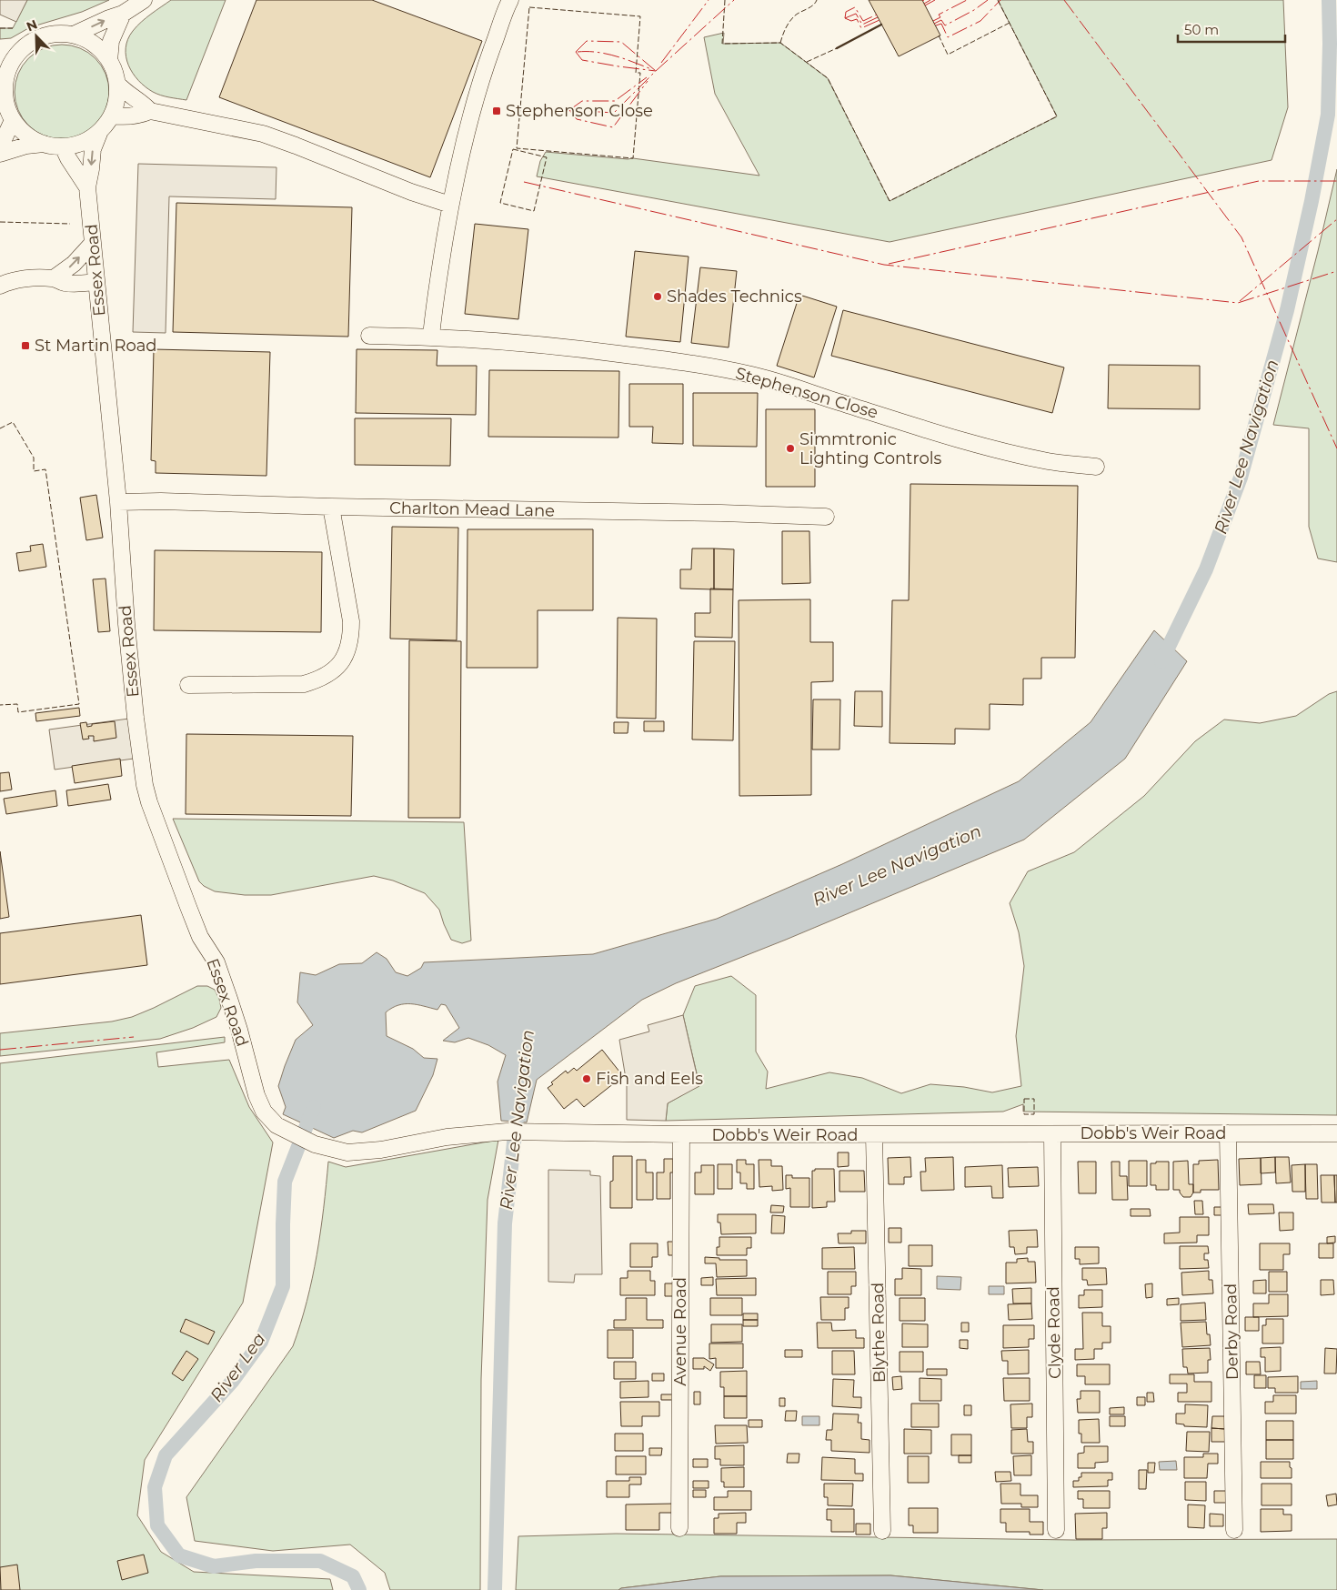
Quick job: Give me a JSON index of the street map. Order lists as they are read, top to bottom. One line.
{"streets":{"street":["Essex Road","Stephenson Close","Charlton Mead Lane","Dobb's Weir Road","Avenue Road","Derby Road","Blythe Road","Clyde Road"]},"crossings":[["Essex Road","Charlton Mead Lane"],["Essex Road","Dobb's Weir Road"],["Dobb's Weir Road","Avenue Road"],["Dobb's Weir Road","Derby Road"],["Dobb's Weir Road","Blythe Road"],["Dobb's Weir Road","Clyde Road"]],"water":["River Lee Navigation","River Lea"],"places":{"transit":["Stephenson Close","St Martin Road"],"other":["Shades Technics","Simmtronic Lighting Controls","Fish and Eels"]},"scale_bar":"50 m","north":"top left"}
